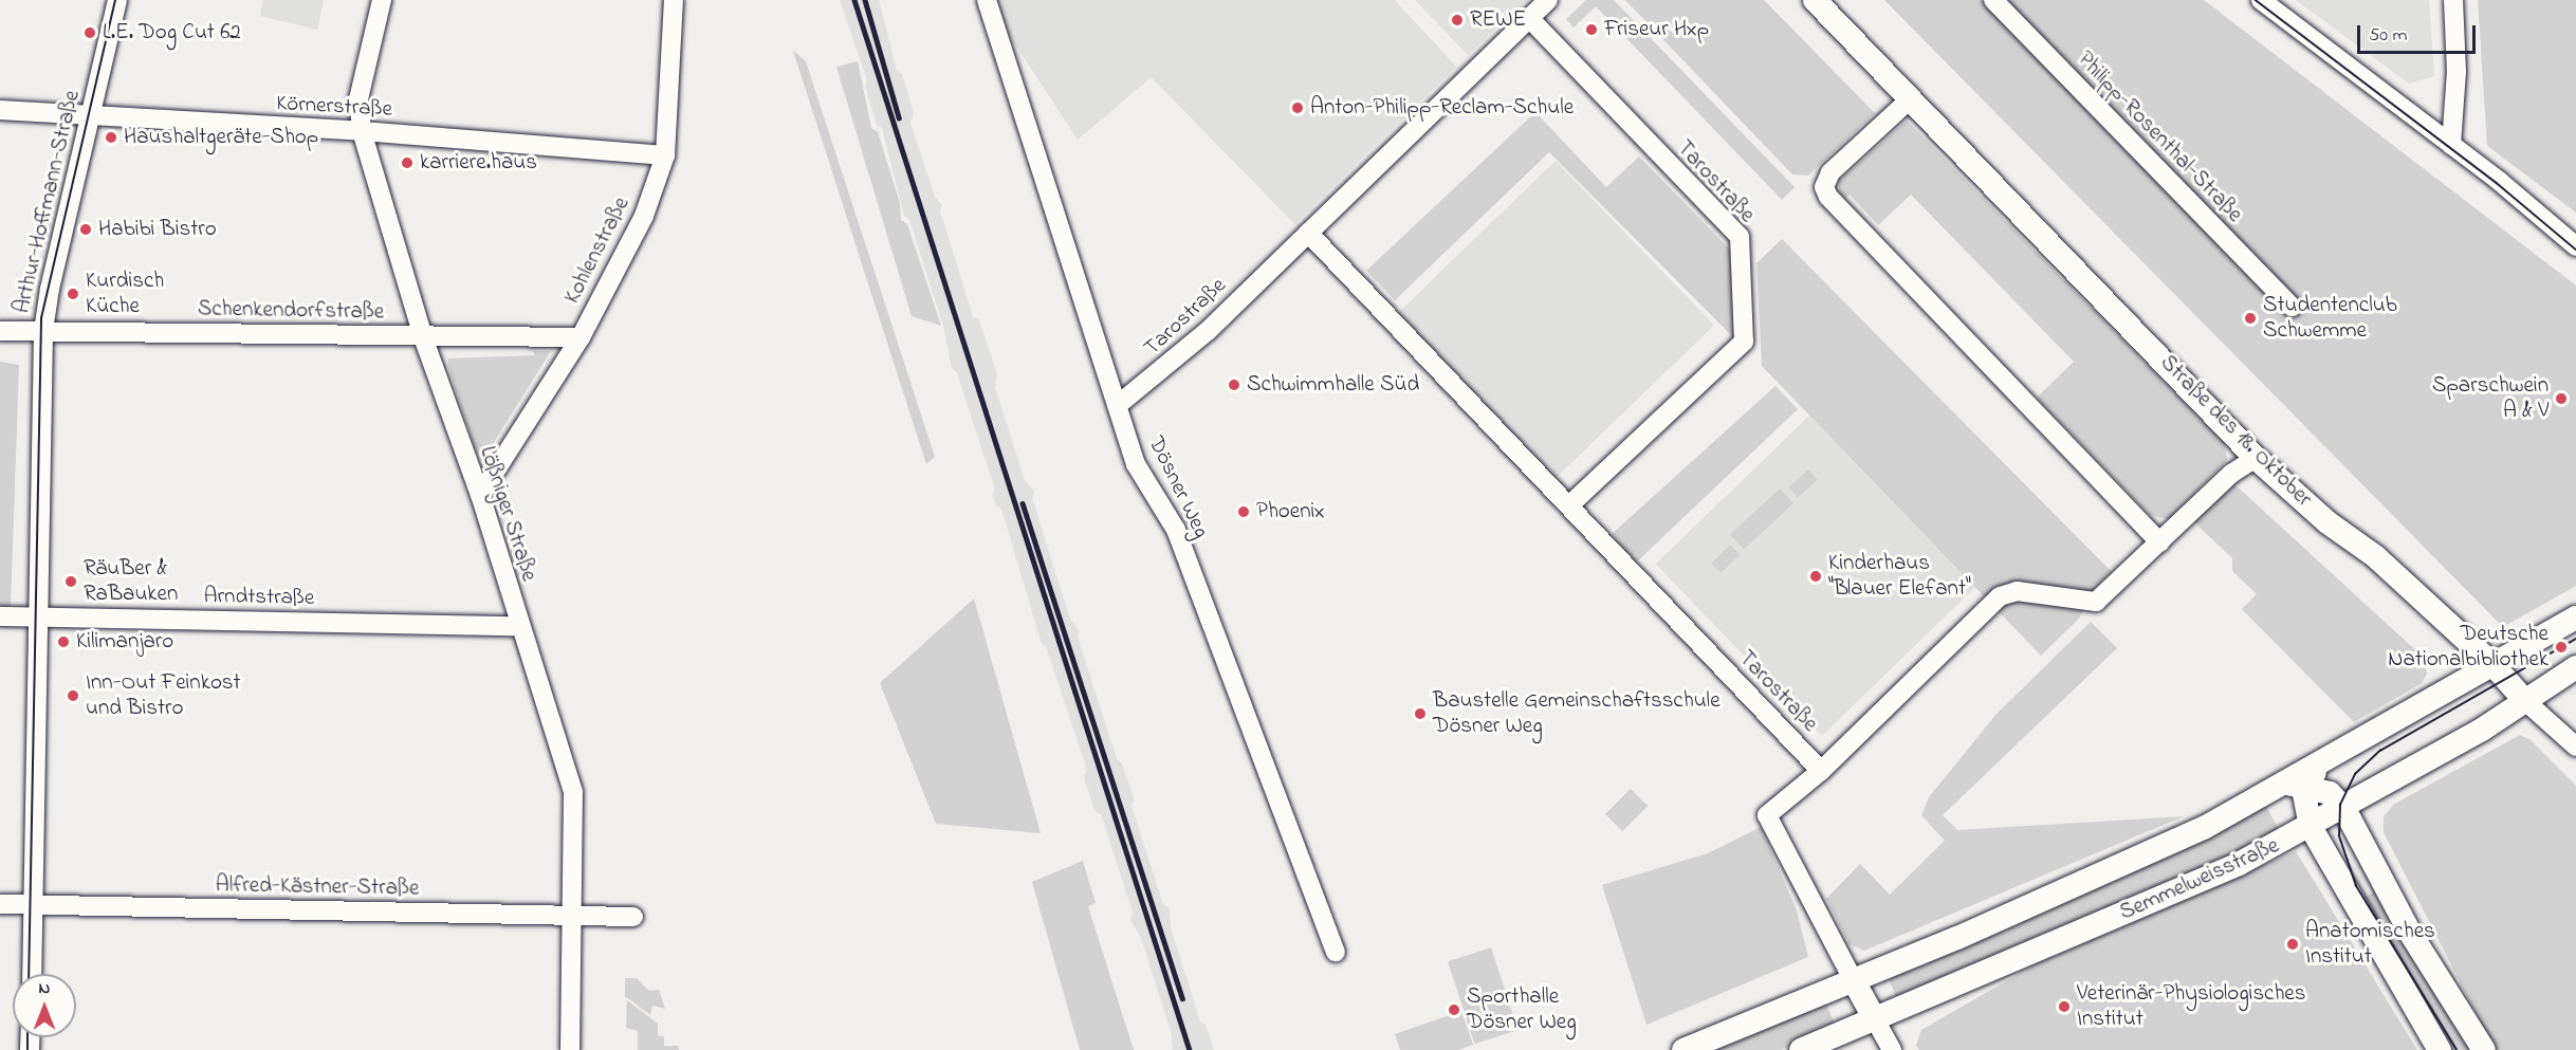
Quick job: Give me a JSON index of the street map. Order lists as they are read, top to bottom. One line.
{"streets":{"main road":["Straße des 18. Oktober","Semmelweisstraße"],"street":["Körnerstraße","Philipp-Rosenthal-Straße","Tarostraße","Arthur-Hoffmann-Straße","Kohlenstraße","Schenkendorfstraße","Dösner Weg","Lößniger Straße","Arndtstraße","Alfred-Kästner-Straße"]},"crossings":[["Körnerstraße","Arthur-Hoffmann-Straße"],["Körnerstraße","Kohlenstraße"],["Körnerstraße","Lößniger Straße"],["Tarostraße","Dösner Weg"],["Arthur-Hoffmann-Straße","Schenkendorfstraße"],["Arthur-Hoffmann-Straße","Arndtstraße"],["Arthur-Hoffmann-Straße","Alfred-Kästner-Straße"],["Kohlenstraße","Schenkendorfstraße"],["Kohlenstraße","Lößniger Straße"],["Schenkendorfstraße","Lößniger Straße"],["Straße des 18. Oktober","Semmelweisstraße"],["Lößniger Straße","Arndtstraße"],["Lößniger Straße","Alfred-Kästner-Straße"]],"places":["REWE","Friseur Hxp","L.E. Dog Cut 62","Anton-Philipp-Reclam-Schule","Haushaltgeräte-Shop","karriere.haus","Habibi Bistro","Kurdisch Küche","Studentenclub Schwemme","Schwimmhalle Süd","Sparschwein A & V","Phoenix","Kinderhaus \"Blauer Elefant\"","RäuBer & RaBauken","Kilimanjaro","Deutsche Nationalbibliothek","Inn-Out Feinkost und Bistro","Baustelle Gemeinschaftsschule Dösner Weg","Anatomisches Institut","Veterinär-Physiologisches Institut","Sporthalle Dösner Weg"],"scale_bar":"50 m","north":"top"}
